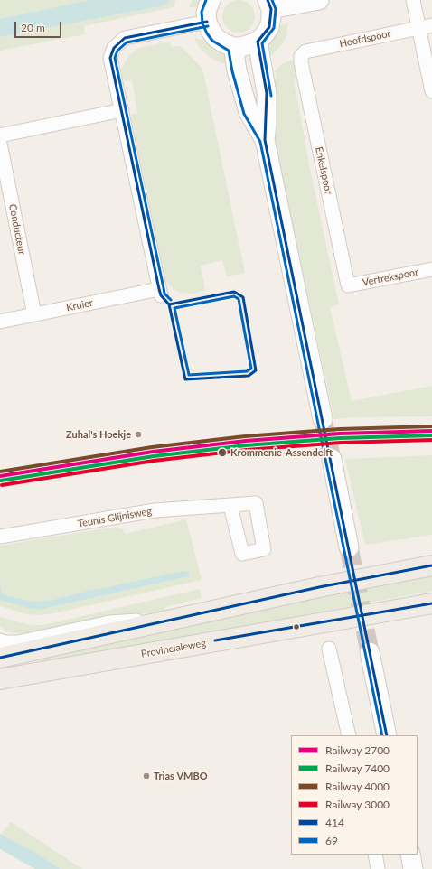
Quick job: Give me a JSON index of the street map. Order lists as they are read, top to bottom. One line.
{"streets":{"main road":["Provincialeweg"],"street":["Hoofdspoor","Enkelspoor","Conducteur","Vertrekspoor","Kruier","Teunis Glijnisweg"]},"crossings":[["Hoofdspoor","Enkelspoor"],["Enkelspoor","Vertrekspoor"],["Conducteur","Kruier"]],"places":["Zuhal's Hoekje","Krommenie-Assendelft","Trias VMBO"],"lines":["transit line 414","transit line 69","rail line 4000","rail line 2700","rail line 7400","rail line 3000"],"legend":["Railway 2700","Railway 7400","Railway 4000","Railway 3000","414","69"],"scale_bar":"20 m"}
